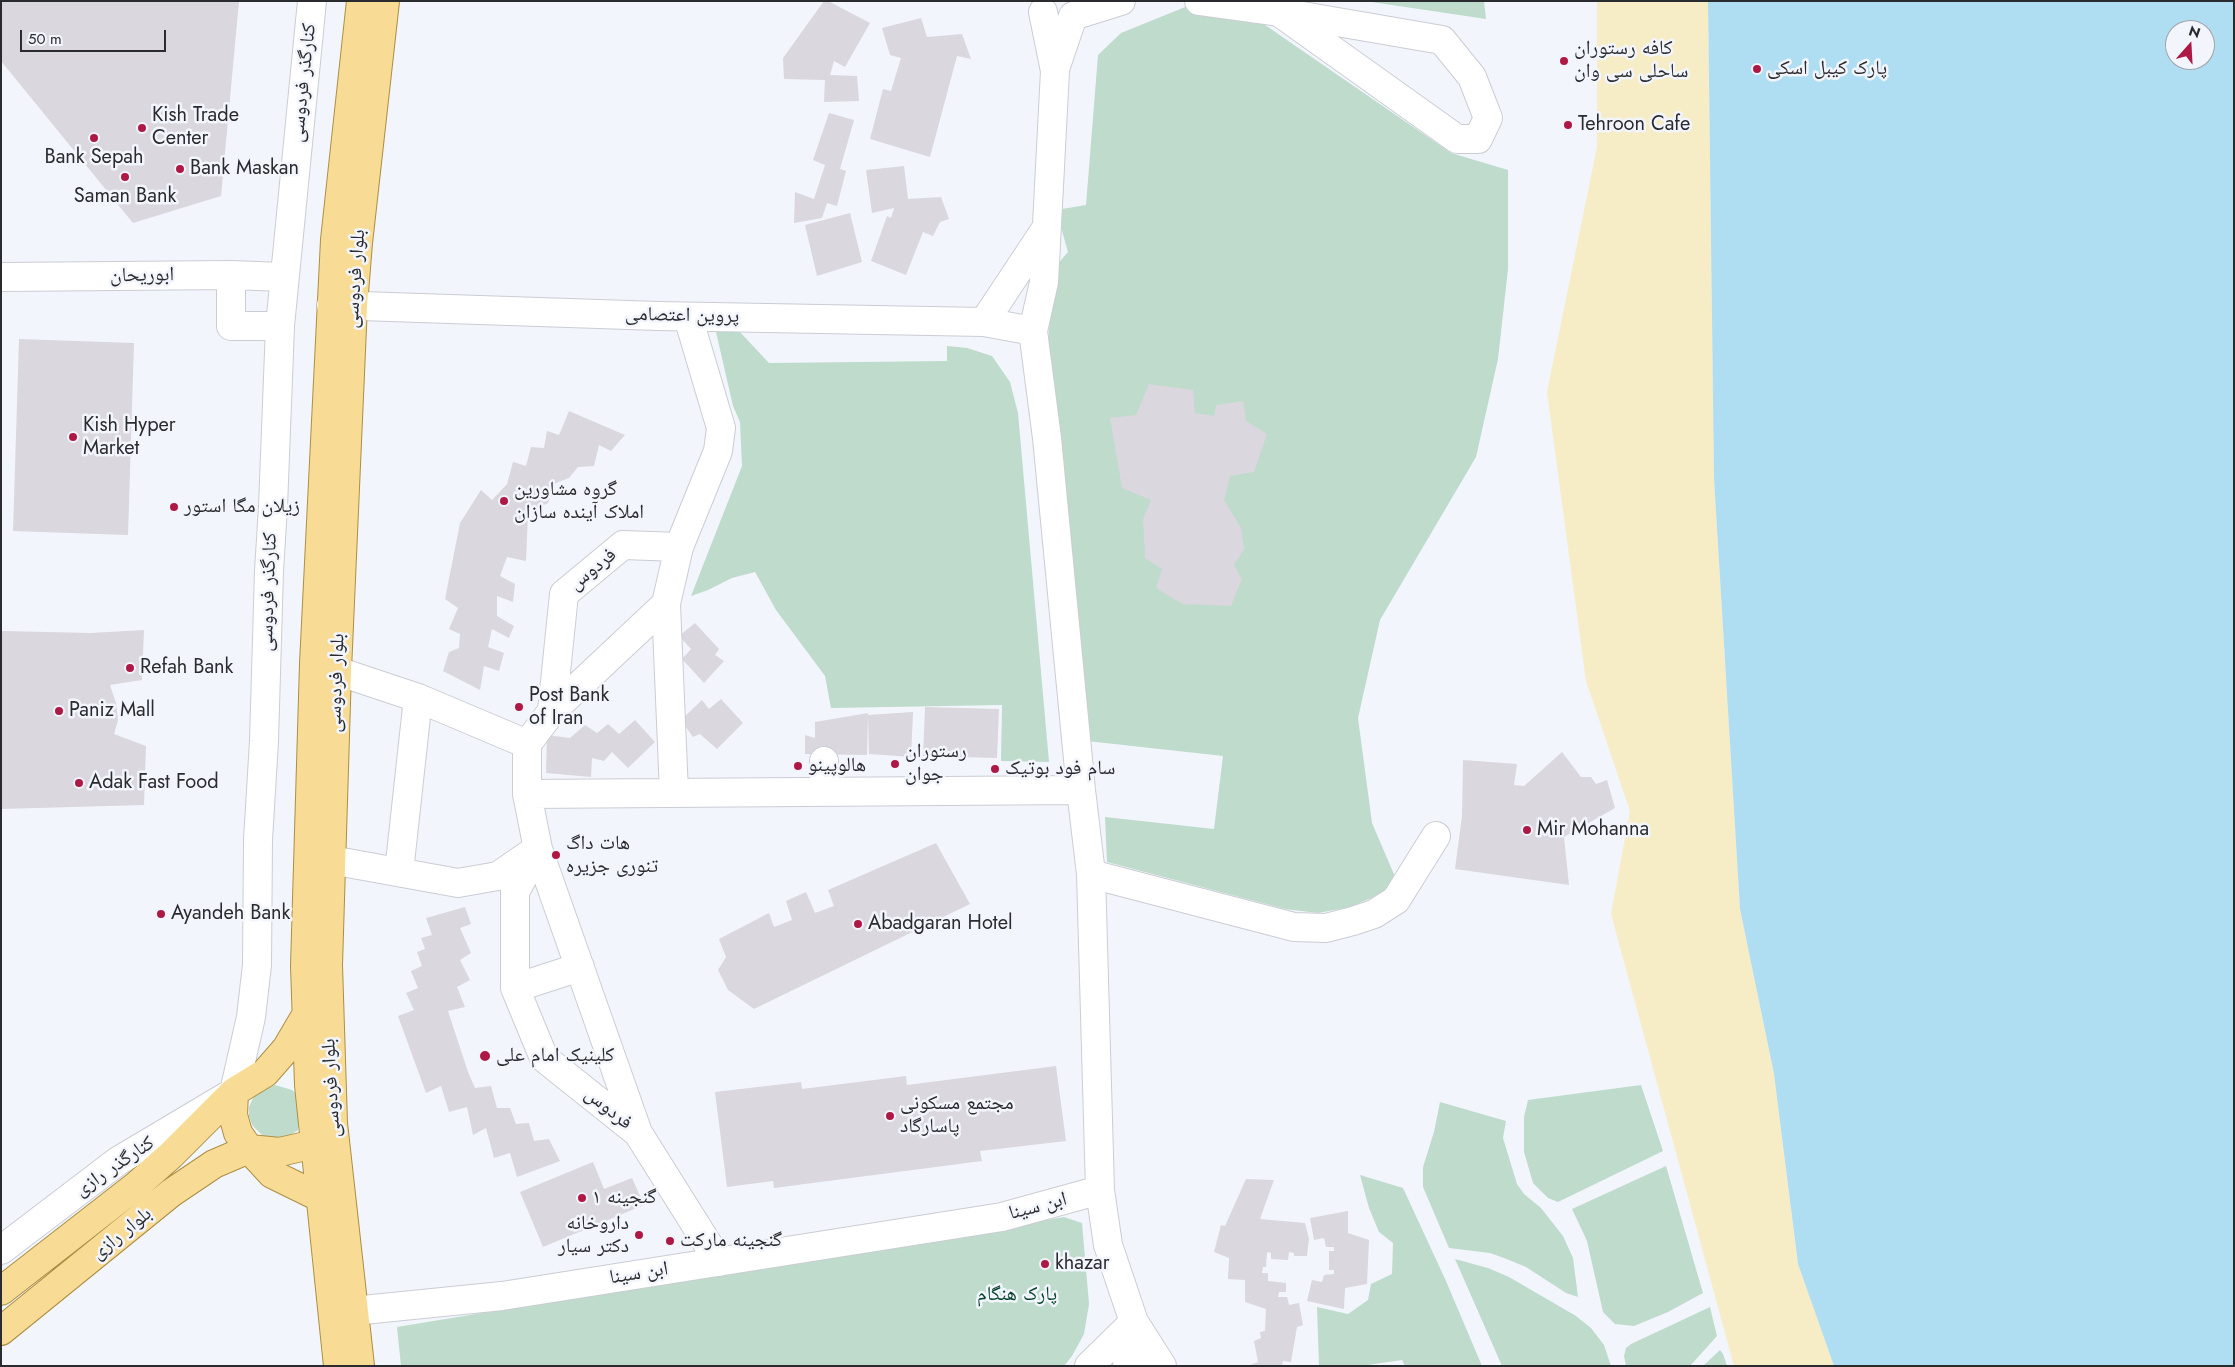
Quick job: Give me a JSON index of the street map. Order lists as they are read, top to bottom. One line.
{"streets":{"main road":["بلوار فردوسی","بلوار رازی"],"street":["کنارگذر فردوسی","ابوریحان","پروین اعتصامی","فردوس","کنارگذر رازی","ابن سینا"]},"crossings":[["کنارگذر فردوسی","ابوریحان"],["کنارگذر فردوسی","کنارگذر رازی"],["کنارگذر فردوسی","بلوار رازی"],["بلوار فردوسی","پروین اعتصامی"],["بلوار فردوسی","ابن سینا"],["بلوار فردوسی","بلوار رازی"],["فردوس","ابن سینا"],["کنارگذر رازی","بلوار رازی"]],"parks":["پارک هنگام"],"places":["کافه رستوران ساحلی سی وان","پارک کیبل اسکی","Tehroon Cafe","Kish Trade Center","Bank Sepah","Bank Maskan","Saman Bank","Kish Hyper Market","گروه مشاورین املاک آینده سازان","زیلان مگا استور","Refah Bank","Post Bank of Iran","Paniz Mall","رستوران جوان","هالوپینو","سام فود بوتیک","Adak Fast Food","Mir Mohanna","هات داگ تنورى جزيره","Ayandeh Bank","Abadgaran Hotel","کلینیک امام علی","مجتمع مسکونی پاسارگاد","گنجینه ۱","داروخانه دکتر سیار","گنجینه مارکت","khazar"],"scale_bar":"50 m","north":"top"}
